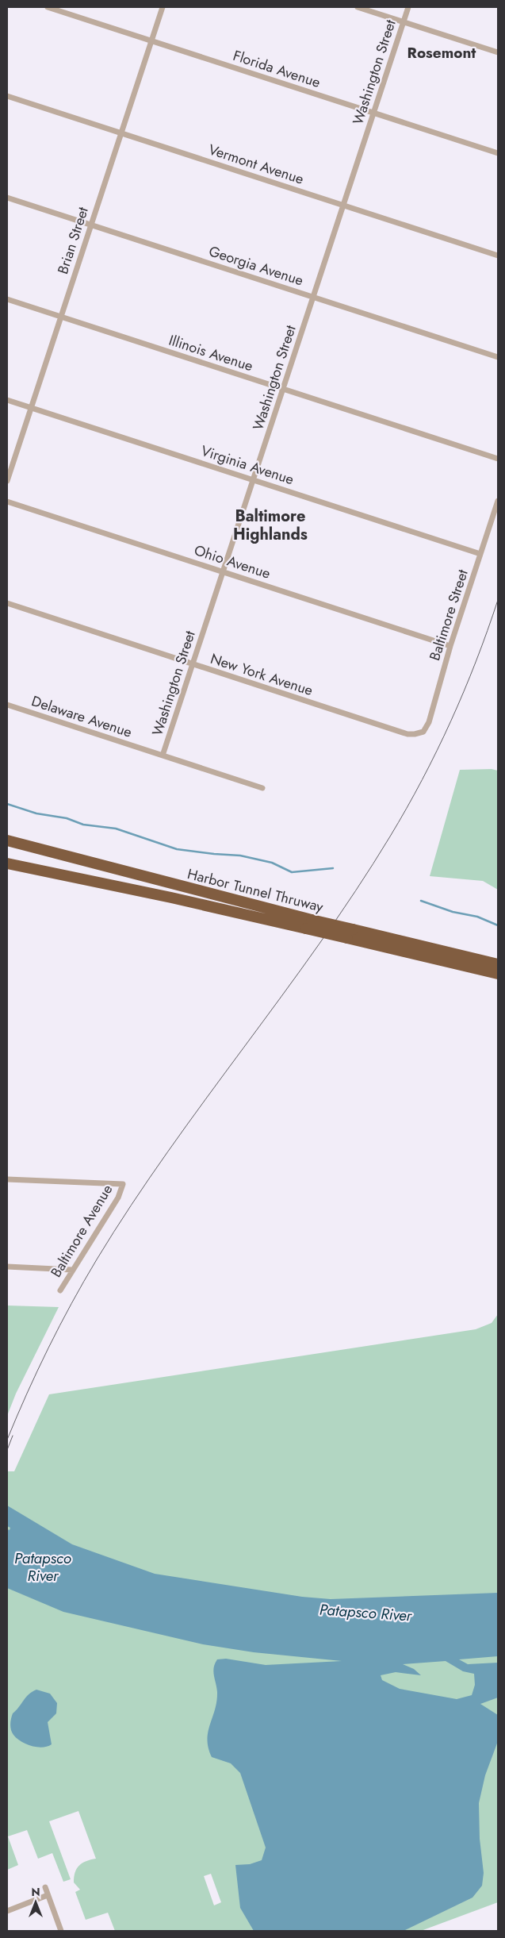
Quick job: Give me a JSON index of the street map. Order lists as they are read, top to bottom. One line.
{"streets":{"highway":["Harbor Tunnel Thruway"],"street":["Florida Avenue","Washington Street","Vermont Avenue","Brian Street","Georgia Avenue","Illinois Avenue","Virginia Avenue","Ohio Avenue","Baltimore Street","New York Avenue","Delaware Avenue","Baltimore Avenue"]},"crossings":[["Florida Avenue","Washington Street"],["Florida Avenue","Brian Street"],["Washington Street","Vermont Avenue"],["Washington Street","Georgia Avenue"],["Washington Street","Illinois Avenue"],["Washington Street","Virginia Avenue"],["Washington Street","Ohio Avenue"],["Washington Street","New York Avenue"],["Washington Street","Delaware Avenue"],["Vermont Avenue","Brian Street"],["Brian Street","Georgia Avenue"],["Brian Street","Illinois Avenue"],["Brian Street","Virginia Avenue"],["Virginia Avenue","Baltimore Street"],["Ohio Avenue","Baltimore Street"],["Baltimore Street","New York Avenue"]],"districts":["Rosemont","Baltimore Highlands"],"water":["Patapsco River"],"north":"top"}
